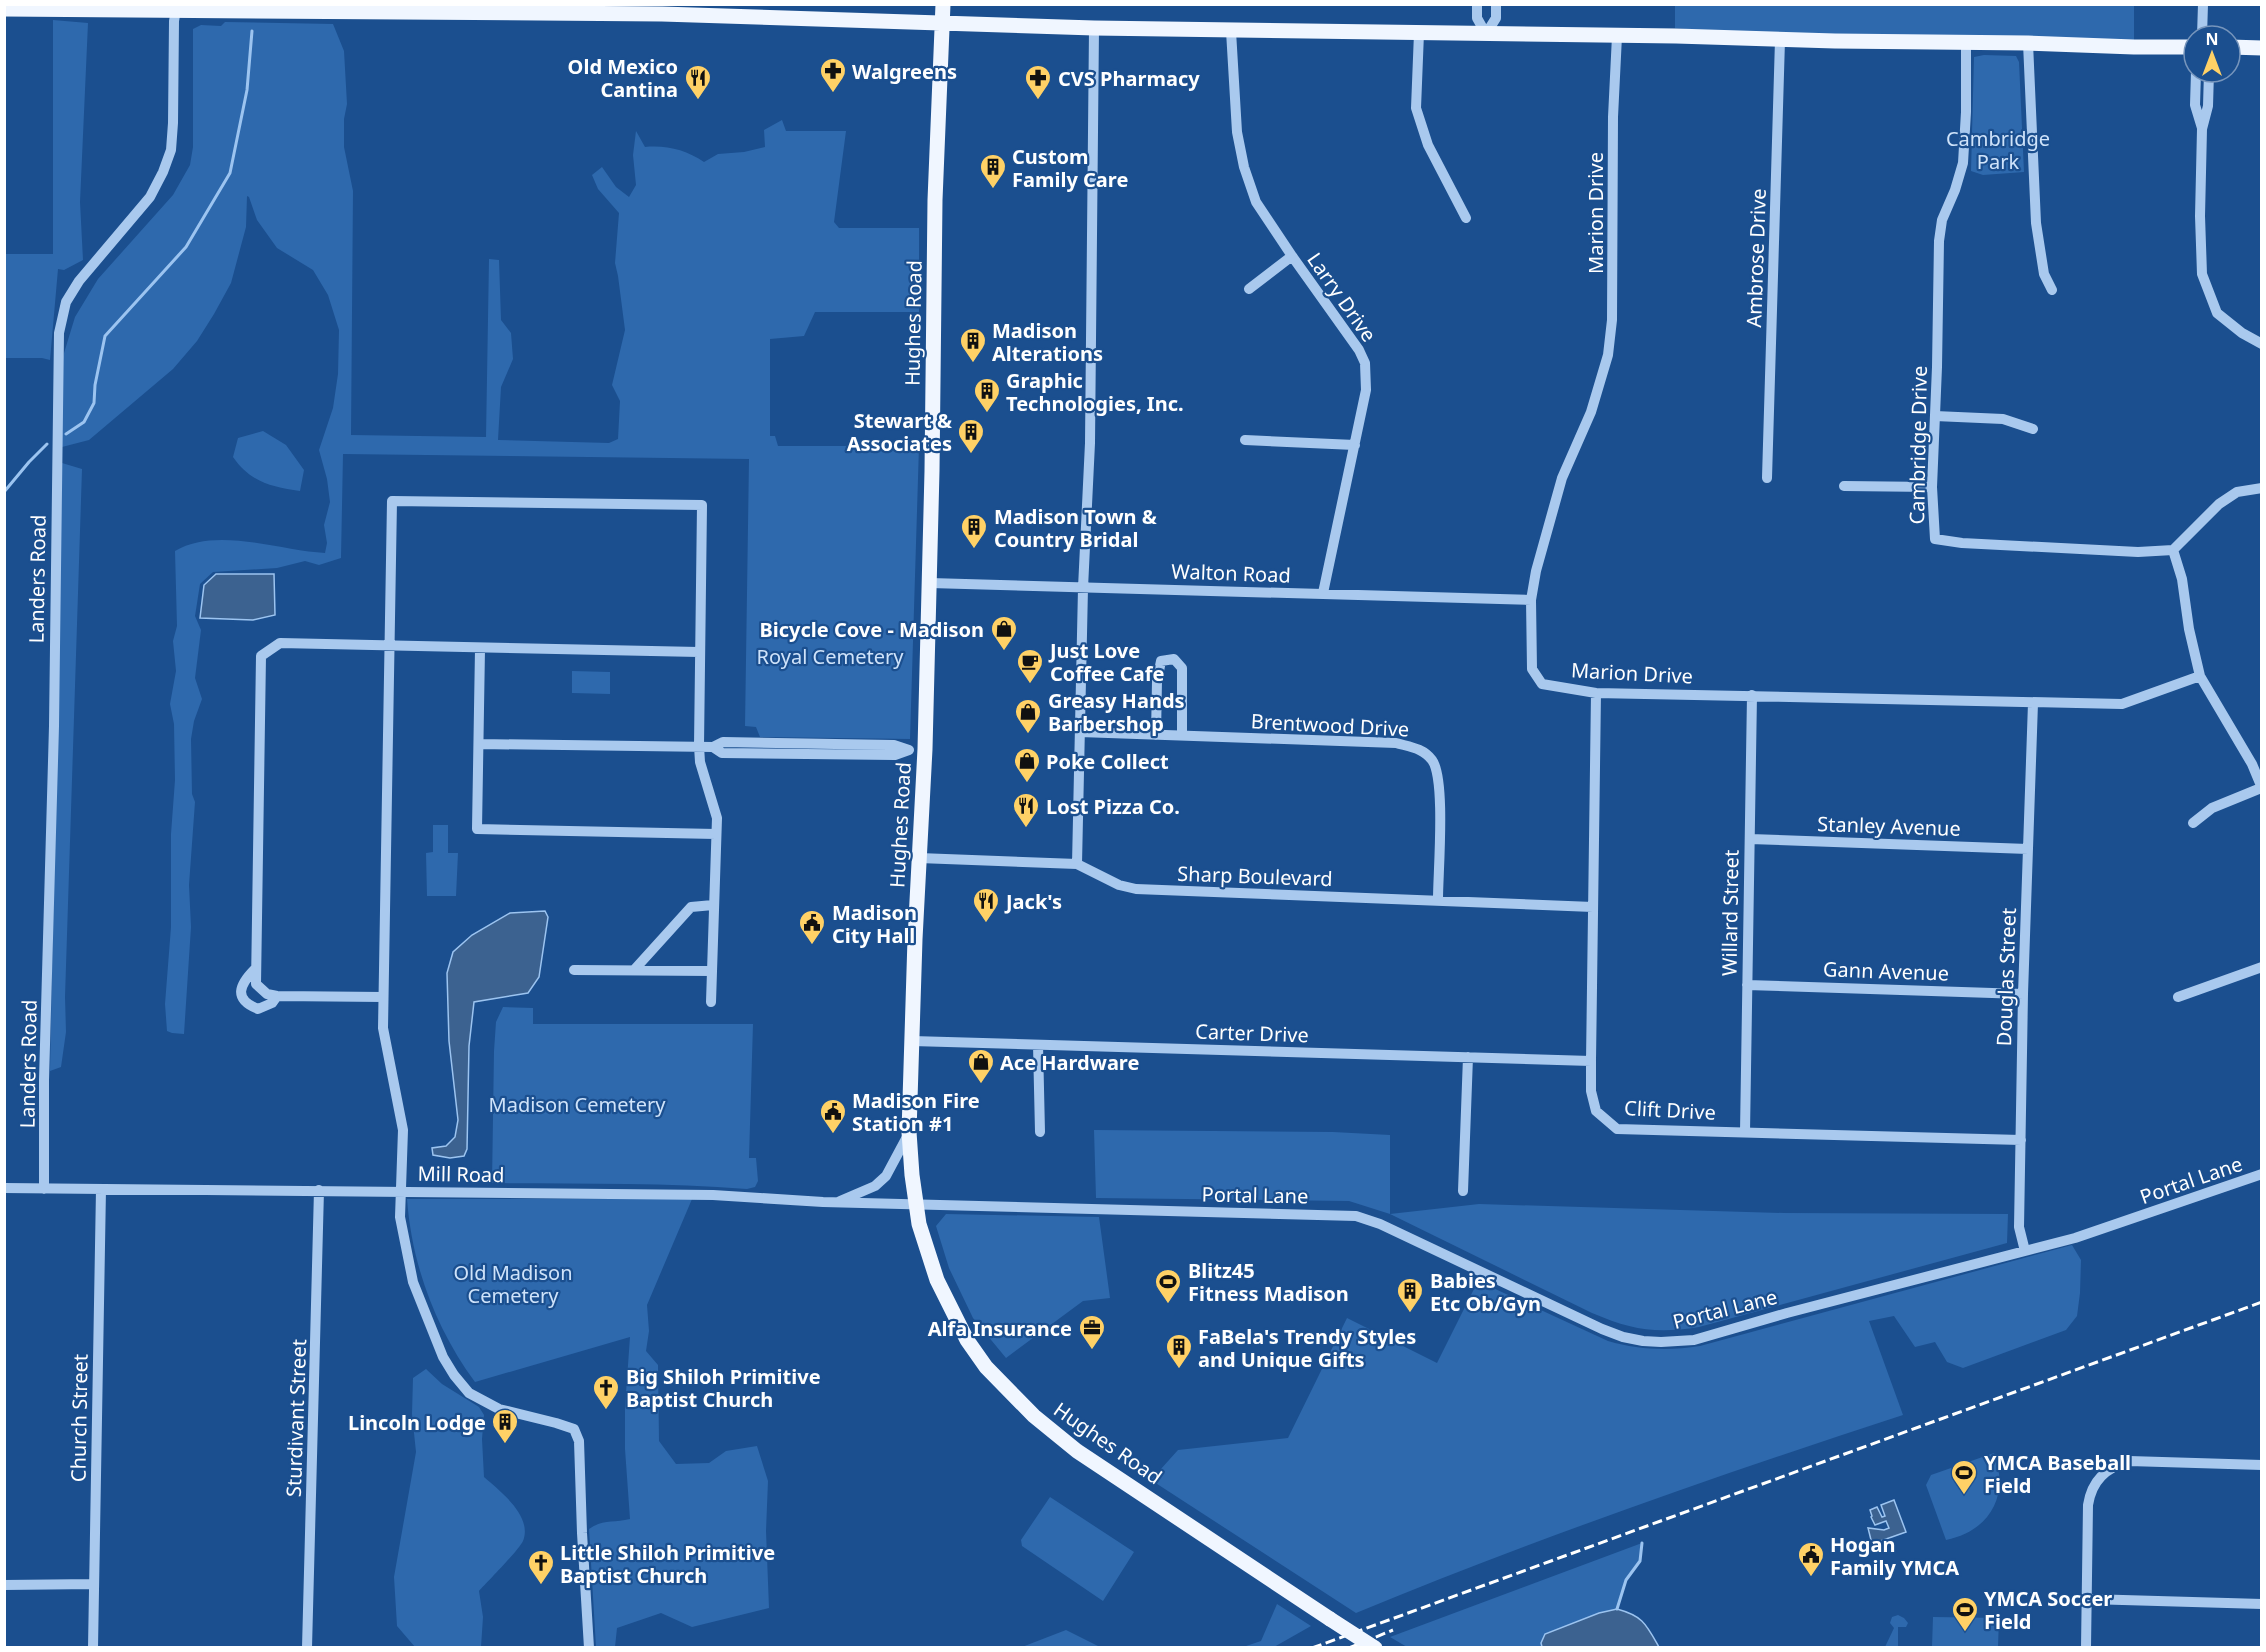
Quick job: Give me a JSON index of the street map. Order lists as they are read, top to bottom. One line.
{"streets":{"main road":["Hughes Road"],"street":["Marion Drive","Ambrose Drive","Larry Drive","Cambridge Drive","Walton Road","Landers Road","Brentwood Drive","Stanley Avenue","Sharp Boulevard","Willard Street","Gann Avenue","Douglas Street","Carter Drive","Clift Drive","Mill Road","Portal Lane","Church Street","Sturdivant Street"]},"crossings":[["Marion Drive","Walton Road"],["Marion Drive","Willard Street"],["Marion Drive","Douglas Street"],["Marion Drive","Clift Drive"],["Larry Drive","Walton Road"],["Hughes Road","Walton Road"],["Hughes Road","Sharp Boulevard"],["Hughes Road","Carter Drive"],["Hughes Road","Mill Road"],["Hughes Road","Portal Lane"],["Landers Road","Mill Road"],["Brentwood Drive","Sharp Boulevard"],["Stanley Avenue","Willard Street"],["Stanley Avenue","Douglas Street"],["Sharp Boulevard","Clift Drive"],["Willard Street","Gann Avenue"],["Willard Street","Clift Drive"],["Gann Avenue","Douglas Street"],["Douglas Street","Clift Drive"],["Douglas Street","Portal Lane"],["Carter Drive","Clift Drive"],["Mill Road","Portal Lane"],["Mill Road","Church Street"],["Mill Road","Sturdivant Street"]],"parks":["Cambridge Park","Royal Cemetery","Madison Cemetery","Old Madison Cemetery"],"places":{"pharmacy":["Walgreens","CVS Pharmacy"],"restaurant":["Old Mexico Cantina","Lost Pizza Co.","Jack's"],"building":["Custom Family Care","Madison Alterations","Graphic Technologies, Inc.","Stewart & Associates","Madison Town & Country Bridal","Babies Etc Ob/Gyn","FaBela's Trendy Styles and Unique Gifts","Lincoln Lodge"],"shop":["Bicycle Cove - Madison","Greasy Hands Barbershop","Poke Collect","Ace Hardware"],"cafe":["Just Love Coffee Cafe"],"public building":["Madison City Hall","Madison Fire Station #1","Hogan Family YMCA"],"sports":["Blitz45 Fitness Madison","YMCA Baseball Field","YMCA Soccer Field"],"office":["Alfa Insurance"],"church":["Big Shiloh Primitive Baptist Church","Little Shiloh Primitive Baptist Church"]},"north":"top"}
